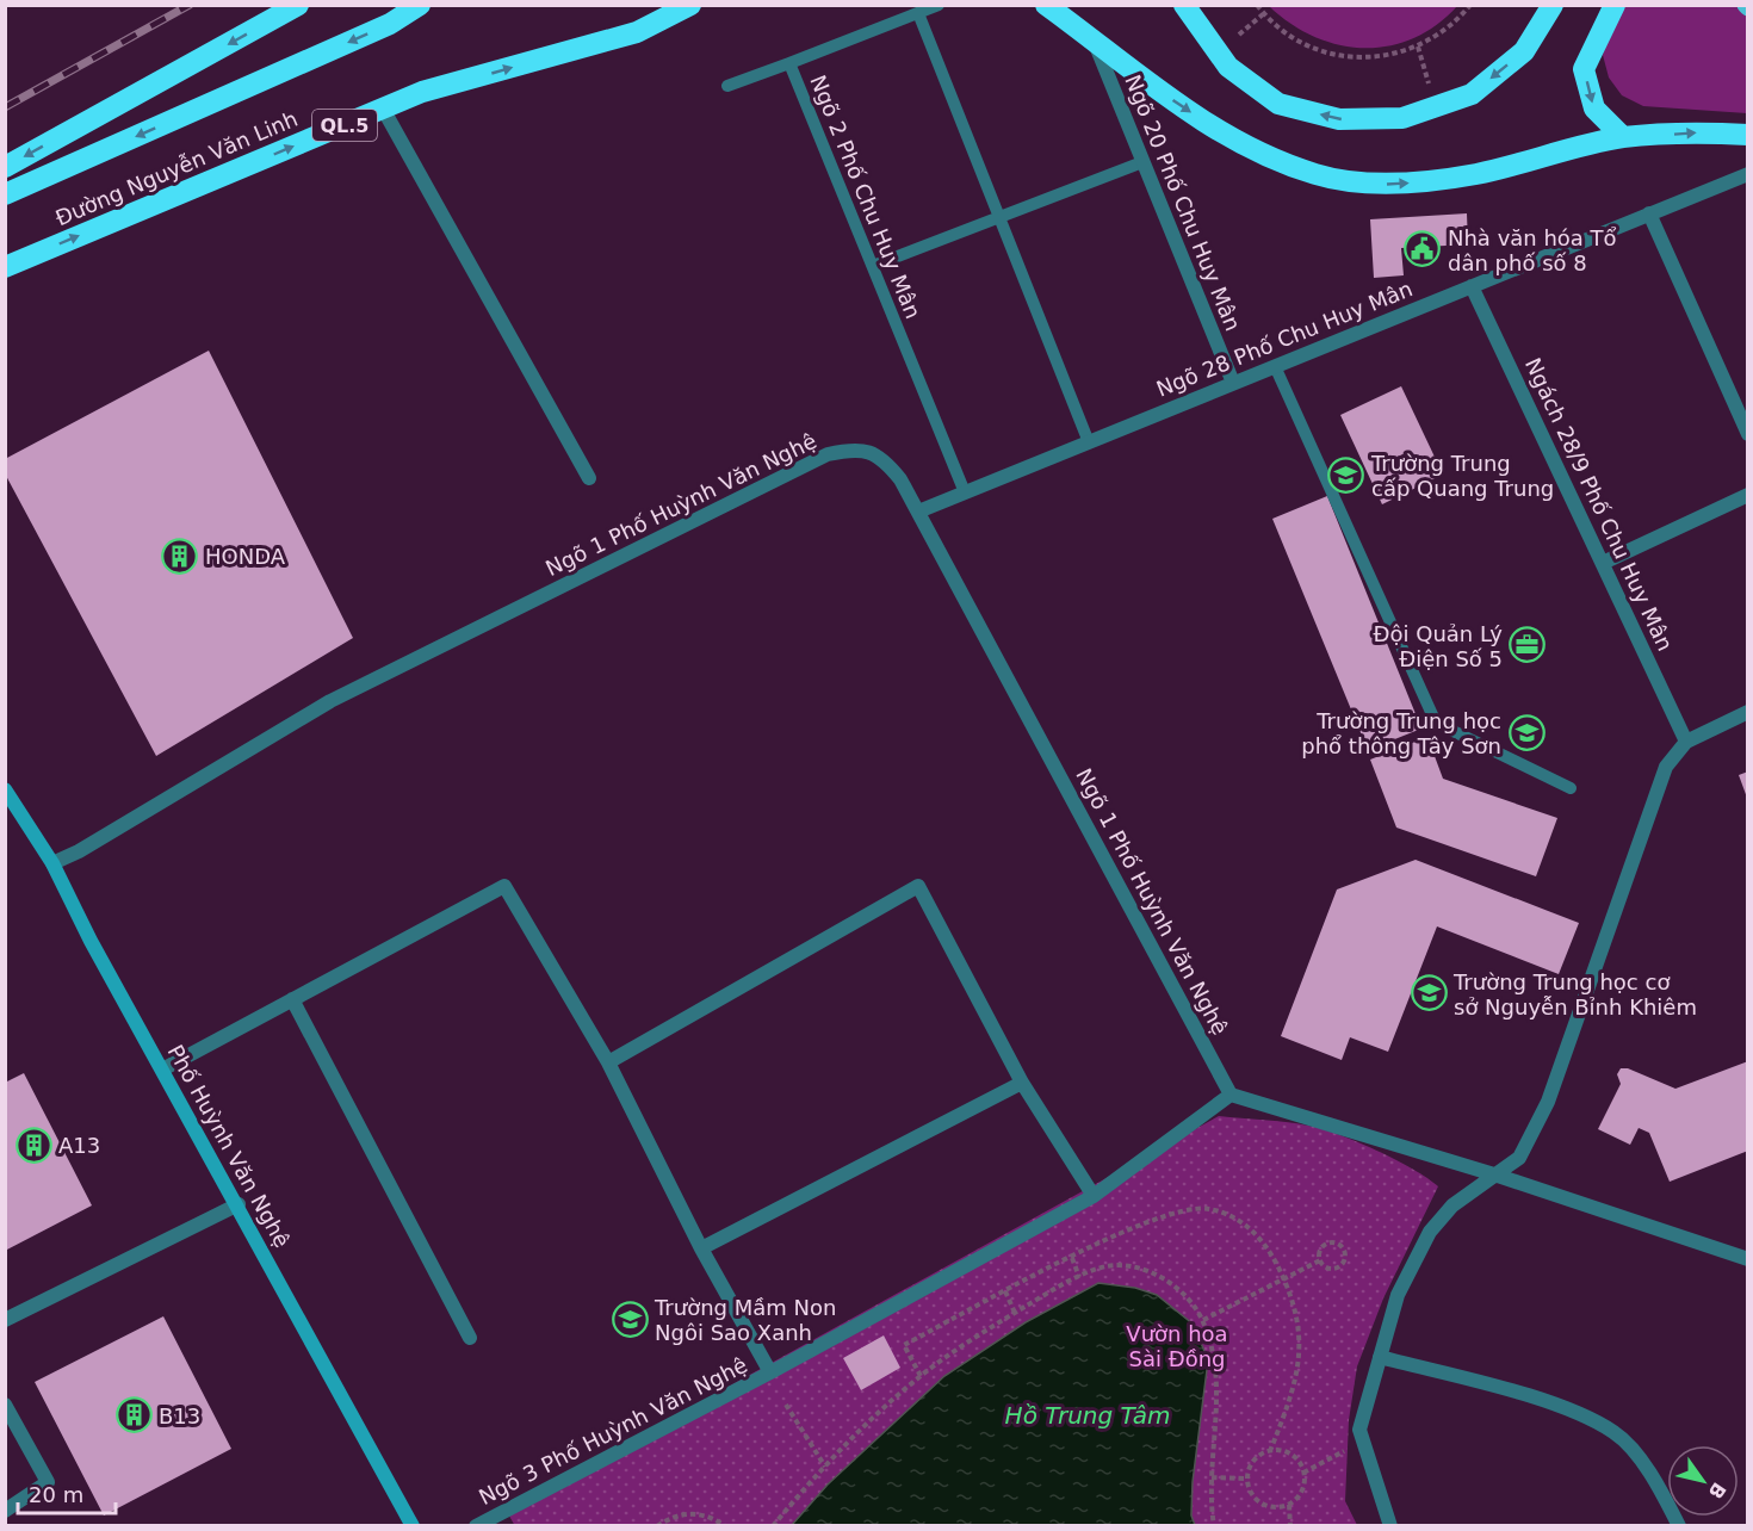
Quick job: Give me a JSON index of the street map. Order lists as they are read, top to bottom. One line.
{"streets":{"highway":["QL.5","Đường Nguyễn Văn Linh"],"street":["Ngõ 20 Phố Chu Huy Mân","Ngõ 28 Phố Chu Huy Mân","Ngõ 1 Phố Huỳnh Văn Nghệ","Ngách 28/9 Phố Chu Huy Mân","Phố Huỳnh Văn Nghệ","Ngõ 3 Phố Huỳnh Văn Nghệ"],"lane":["Ngõ 2 Phố Chu Huy Mân"]},"crossings":[["Ngõ 2 Phố Chu Huy Mân","Ngõ 28 Phố Chu Huy Mân"],["Ngõ 20 Phố Chu Huy Mân","Ngõ 28 Phố Chu Huy Mân"],["Ngõ 28 Phố Chu Huy Mân","Ngõ 1 Phố Huỳnh Văn Nghệ"],["Ngõ 28 Phố Chu Huy Mân","Ngách 28/9 Phố Chu Huy Mân"],["Ngõ 1 Phố Huỳnh Văn Nghệ","Phố Huỳnh Văn Nghệ"],["Ngõ 1 Phố Huỳnh Văn Nghệ","Ngõ 3 Phố Huỳnh Văn Nghệ"]],"water":["Hồ Trung Tâm"],"parks":["Vườn hoa Sài Đồng"],"places":{"public building":["Nhà văn hóa Tổ dân phố số 8"],"school or university":["Trường Trung cấp Quang Trung","Trường Trung học phổ thông Tây Sơn","Trường Trung học cơ sở Nguyễn Bỉnh Khiêm","Trường Mầm Non Ngôi Sao Xanh"],"building":["HONDA","A13","B13"],"office":["Đội Quản Lý Điện Số 5"]},"scale_bar":"20 m","north":"bottom right"}
